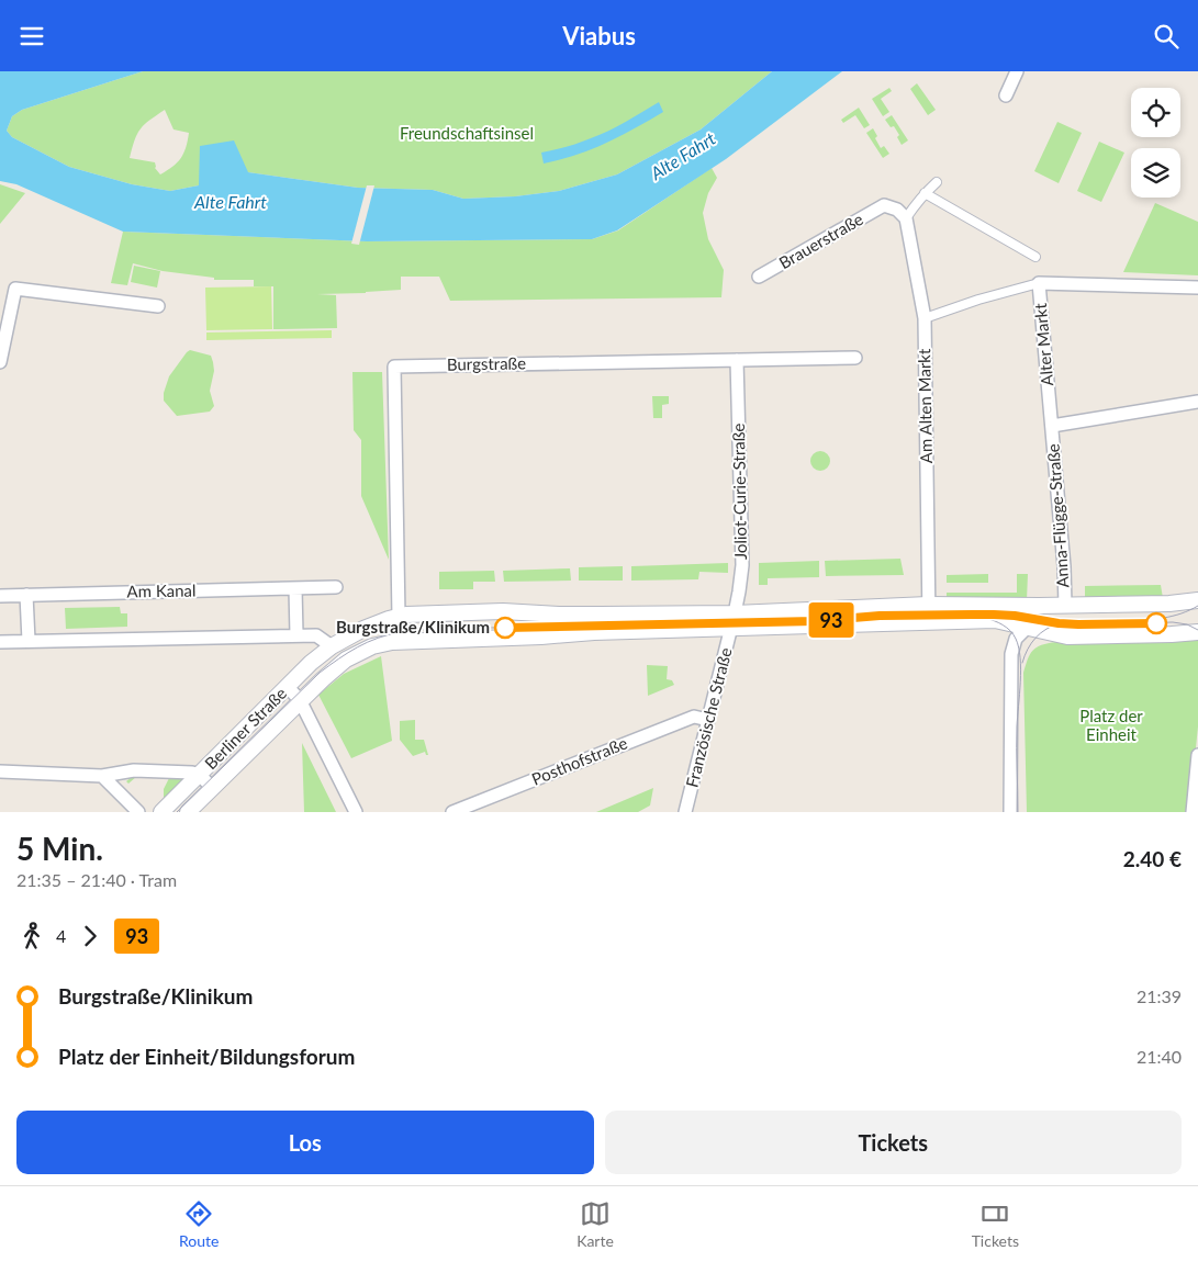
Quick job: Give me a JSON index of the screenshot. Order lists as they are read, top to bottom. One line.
{"streets":{"street":["Brauerstraße","Alter Markt","Burgstraße","Am Alten Markt","Joliot-Curie-Straße","Anna-Flügge-Straße","Am Kanal","Französische Straße","Berliner Straße","Posthofstraße"]},"crossings":[["Brauerstraße","Am Alten Markt"],["Alter Markt","Am Alten Markt"],["Alter Markt","Anna-Flügge-Straße"],["Burgstraße","Joliot-Curie-Straße"],["Joliot-Curie-Straße","Französische Straße"],["Französische Straße","Posthofstraße"]],"water":["Alte Fahrt"],"parks":["Freundschaftsinsel","Platz der Einheit"],"places":["Burgstraße/Klinikum"],"lines":["tram line 93"],"page":{"header":"Viabus","on_map":"93","heading":["5 Min.","21:35 – 21:40 · Tram","2.40 €"],"legs":["4","93"],"list":[{"name":"Burgstraße/Klinikum","value":"21:39"},{"name":"Platz der Einheit/Bildungsforum","value":"21:40"}],"buttons":["Los","Tickets"],"tabs":["Route","Karte","Tickets"]}}
